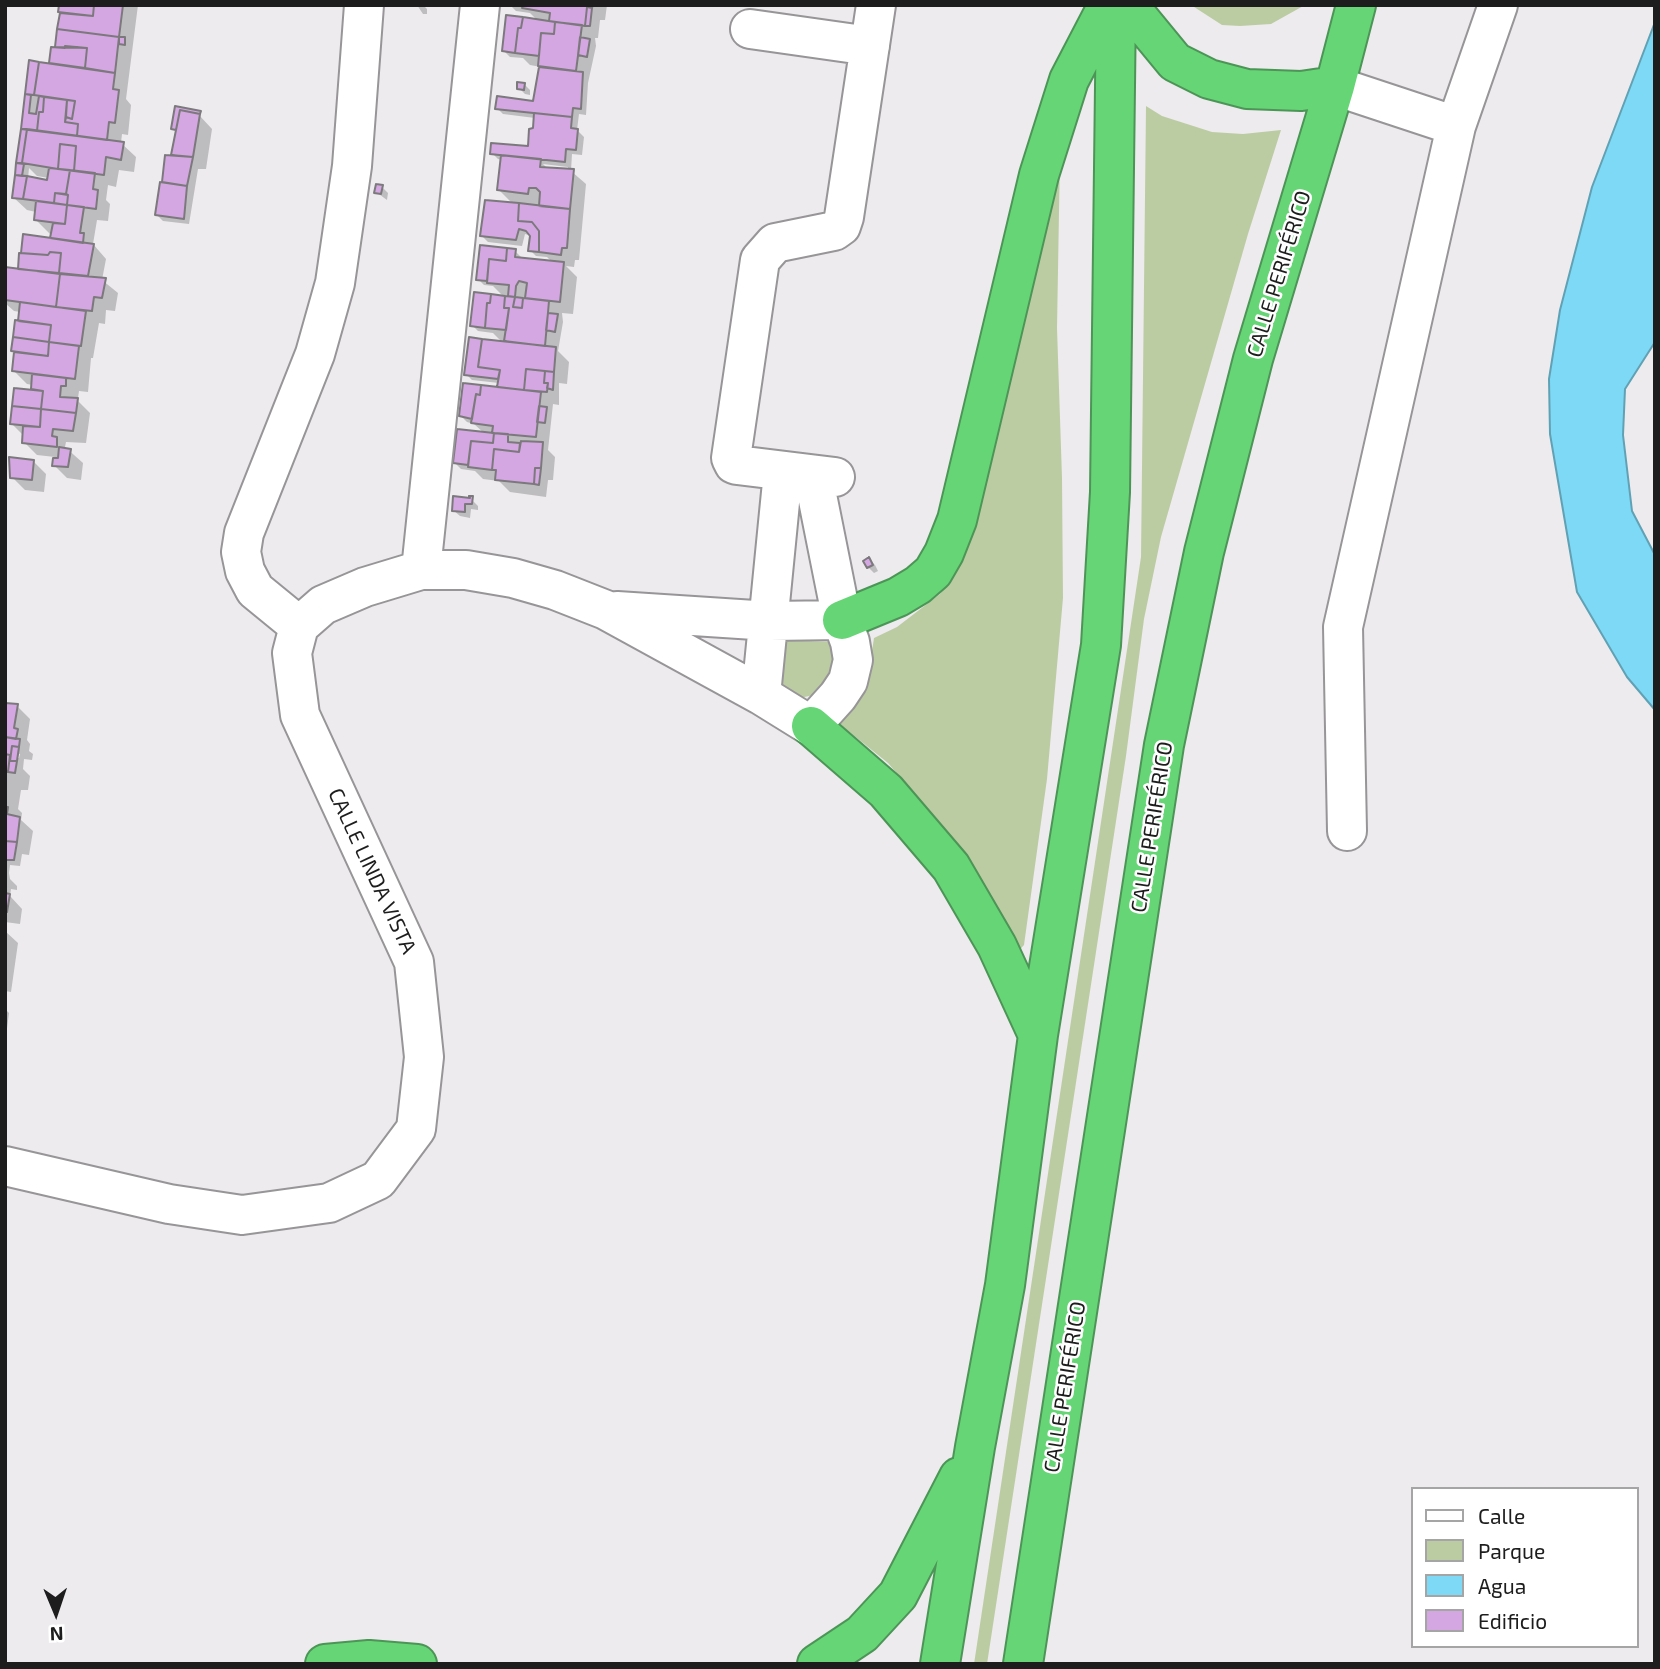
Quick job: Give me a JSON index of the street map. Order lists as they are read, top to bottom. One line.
{"streets":{"highway":["CALLE PERIFÉRICO"],"street":["CALLE LINDA VISTA"]},"legend":["Calle","Parque","Agua","Edificio"],"north":"bottom"}
